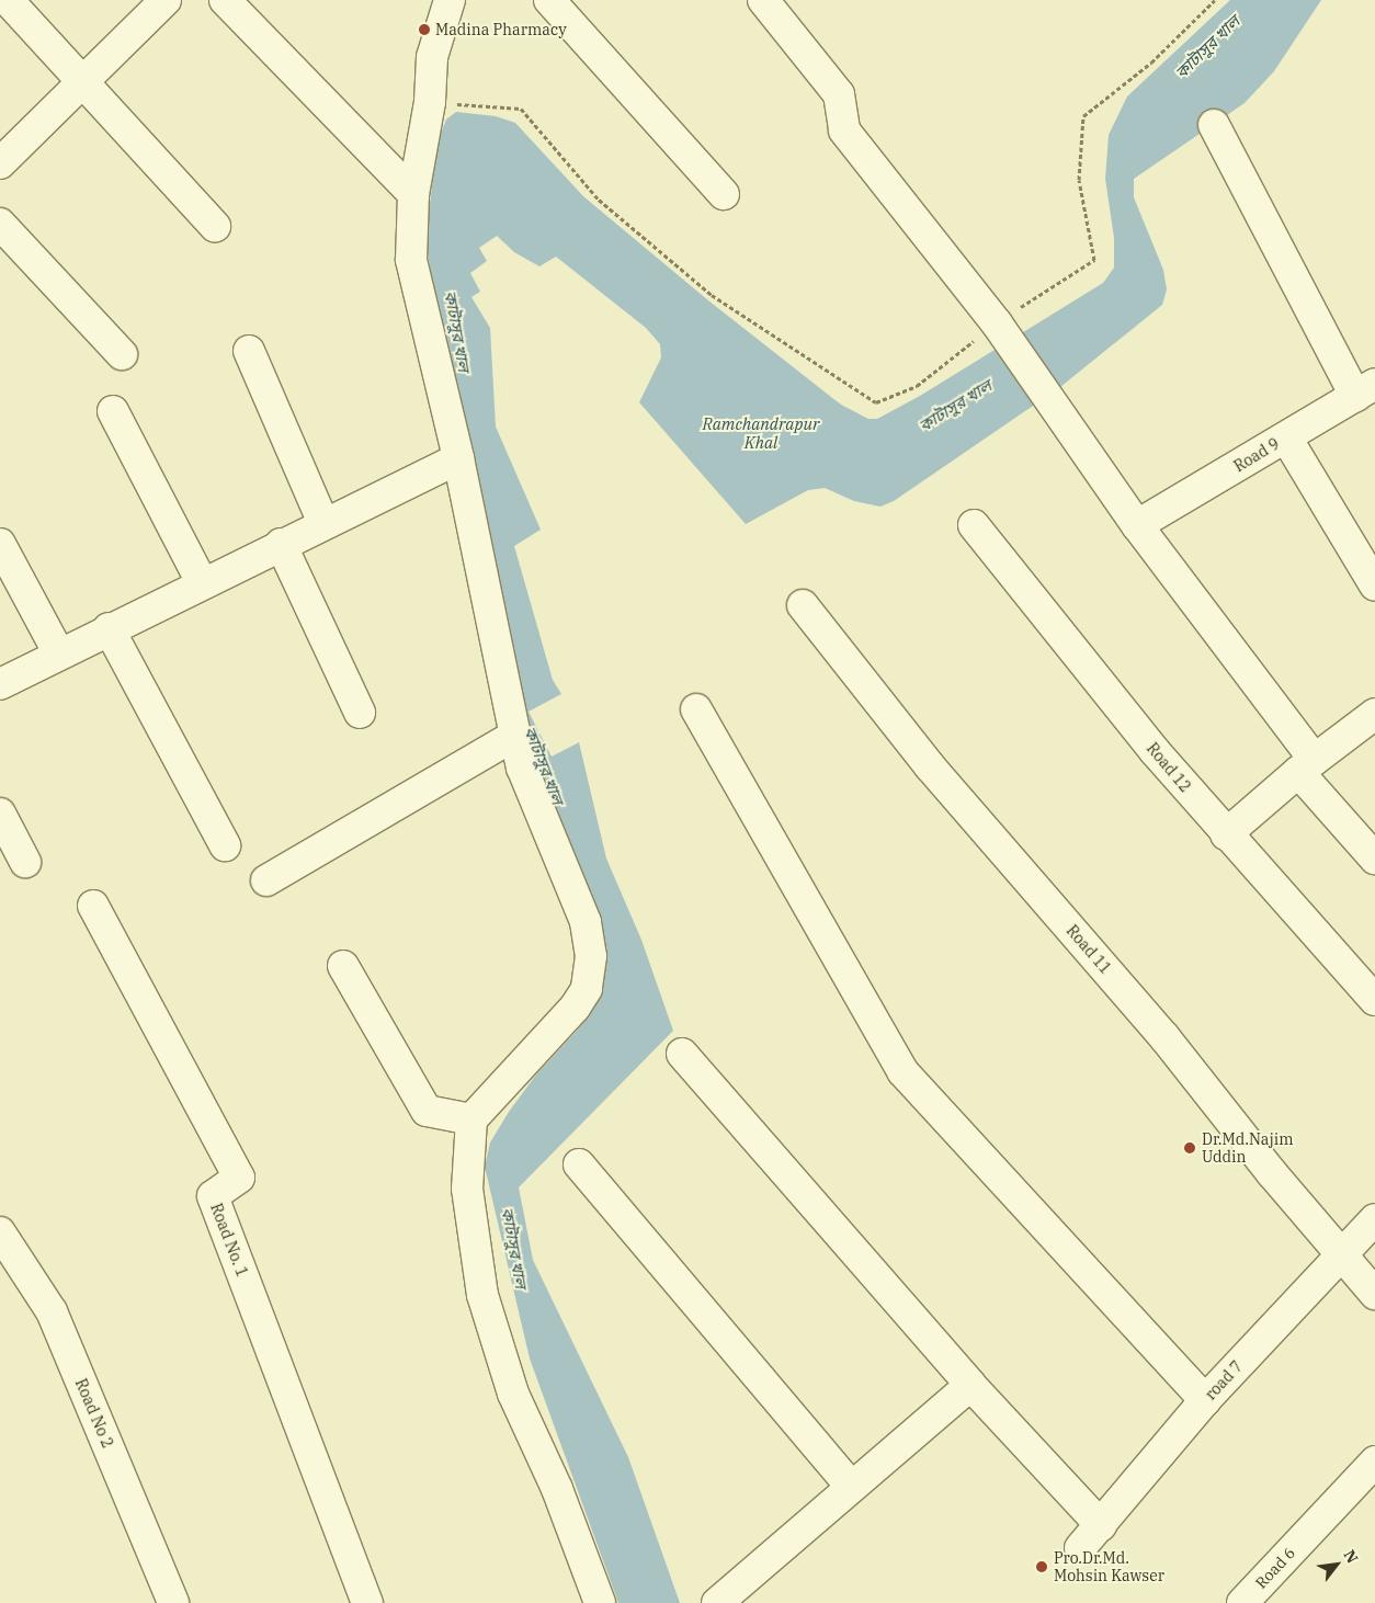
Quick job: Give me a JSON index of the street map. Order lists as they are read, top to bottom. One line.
{"streets":{"street":["Road 9","Road 12","Road 11","Road No. 1","road 7","Road No 2","Road 6"]},"crossings":[["Road 11","road 7"]],"water":["কাটাসুর খাল","Ramchandrapur Khal"],"places":["Madina Pharmacy","Dr.Md.Najim Uddin","Pro.Dr.Md. Mohsin Kawser"],"north":"top right"}
